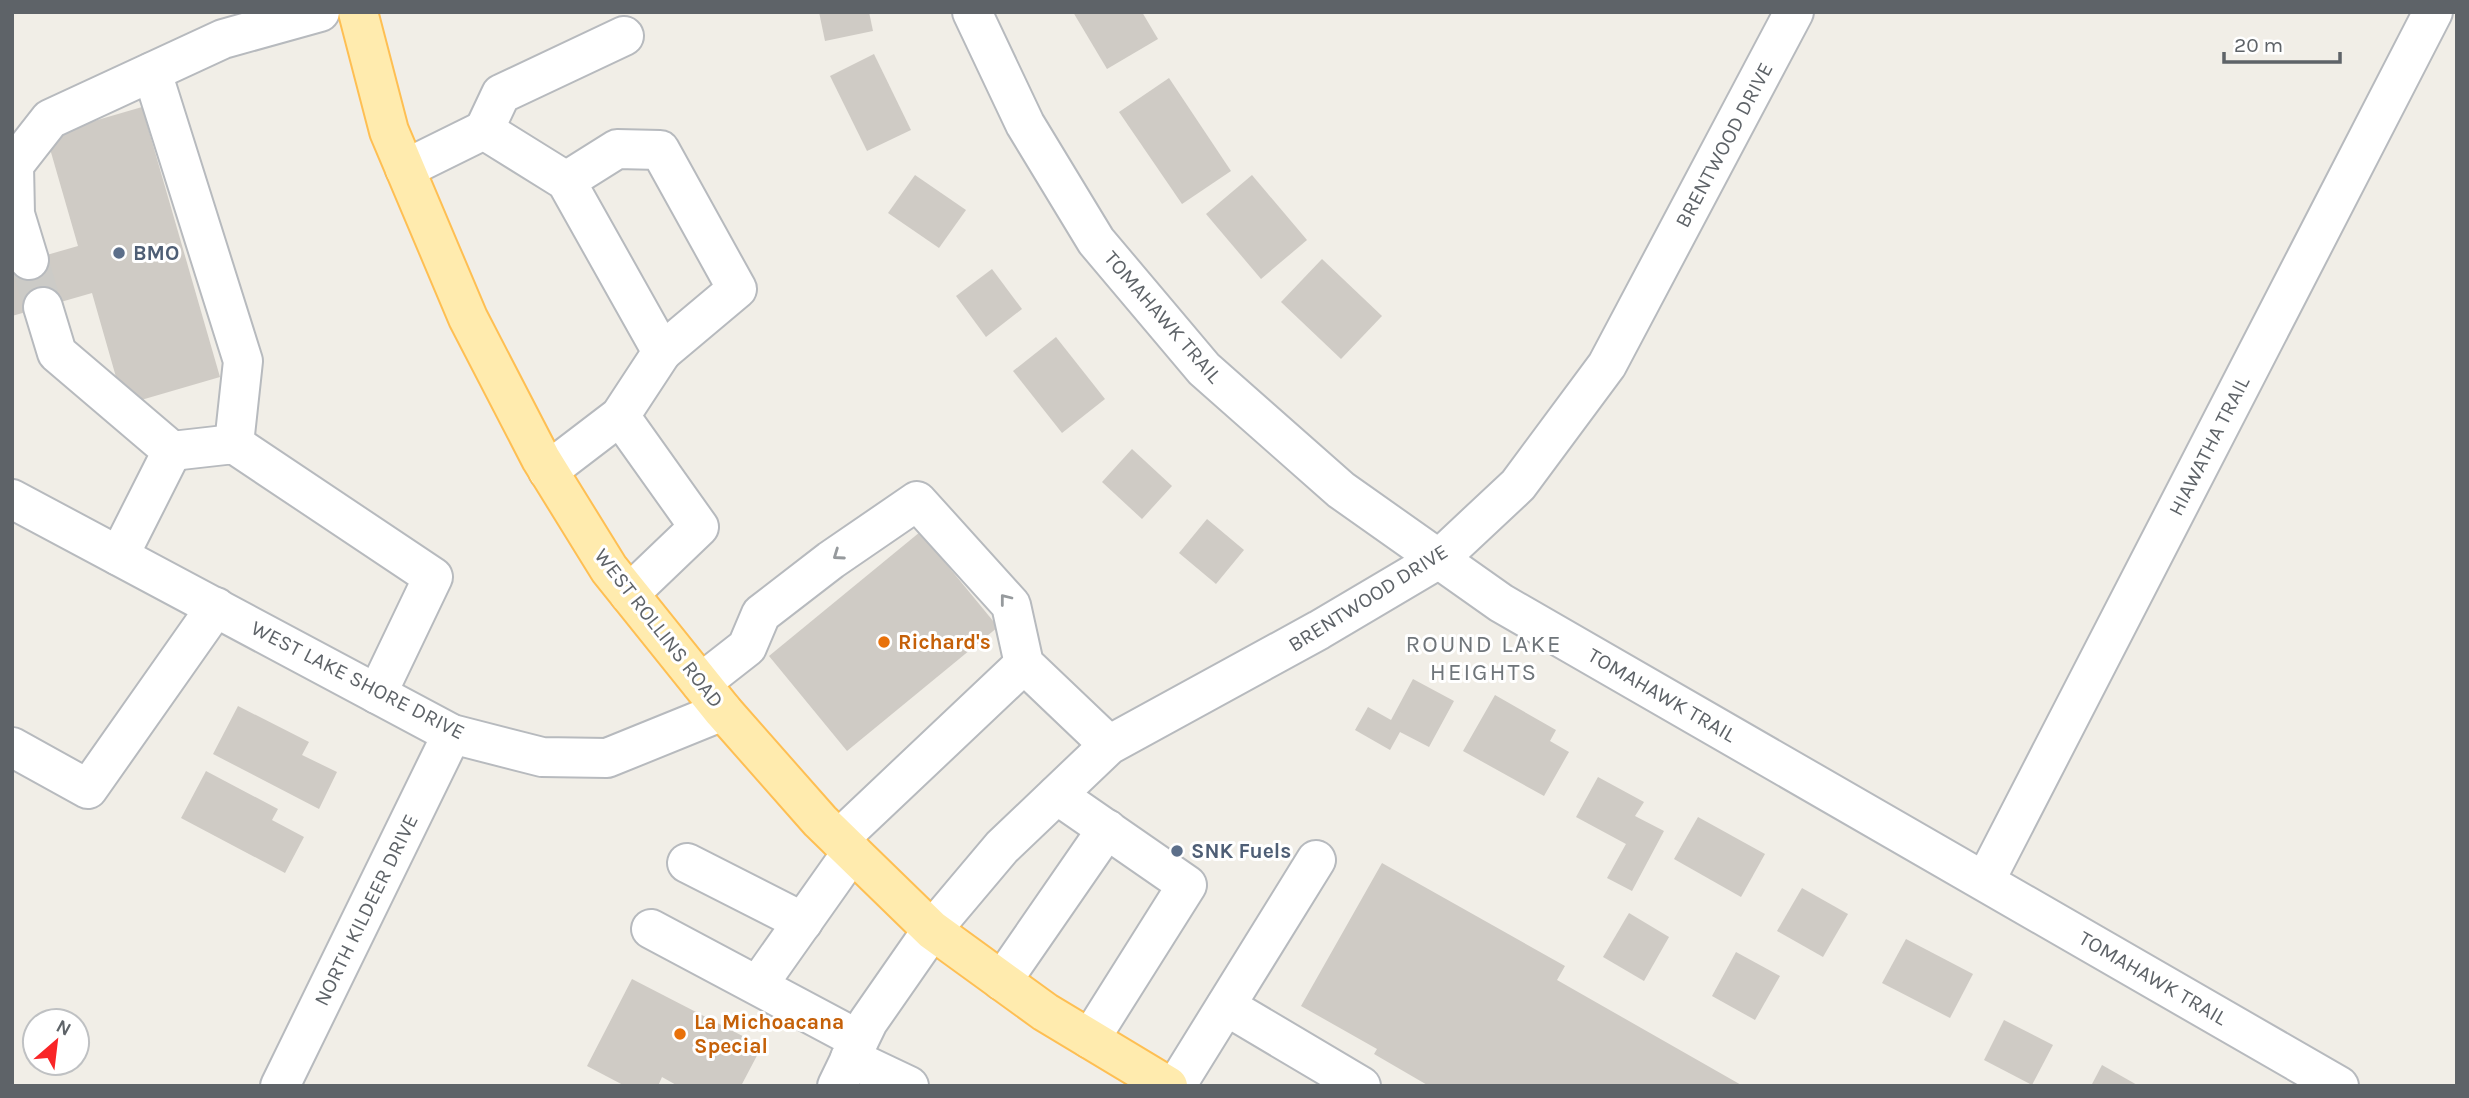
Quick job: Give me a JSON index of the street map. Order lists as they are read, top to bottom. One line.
{"streets":{"main road":["WEST ROLLINS ROAD"],"street":["BRENTWOOD DRIVE","TOMAHAWK TRAIL","HIAWATHA TRAIL","WEST LAKE SHORE DRIVE","NORTH KILDEER DRIVE"]},"crossings":[["BRENTWOOD DRIVE","TOMAHAWK TRAIL"],["BRENTWOOD DRIVE","WEST ROLLINS ROAD"],["TOMAHAWK TRAIL","HIAWATHA TRAIL"],["WEST ROLLINS ROAD","WEST LAKE SHORE DRIVE"],["WEST LAKE SHORE DRIVE","NORTH KILDEER DRIVE"]],"districts":["ROUND LAKE HEIGHTS"],"places":["BMO","Richard's","SNK Fuels","La Michoacana Special"],"scale_bar":"20 m","north":"top right"}
